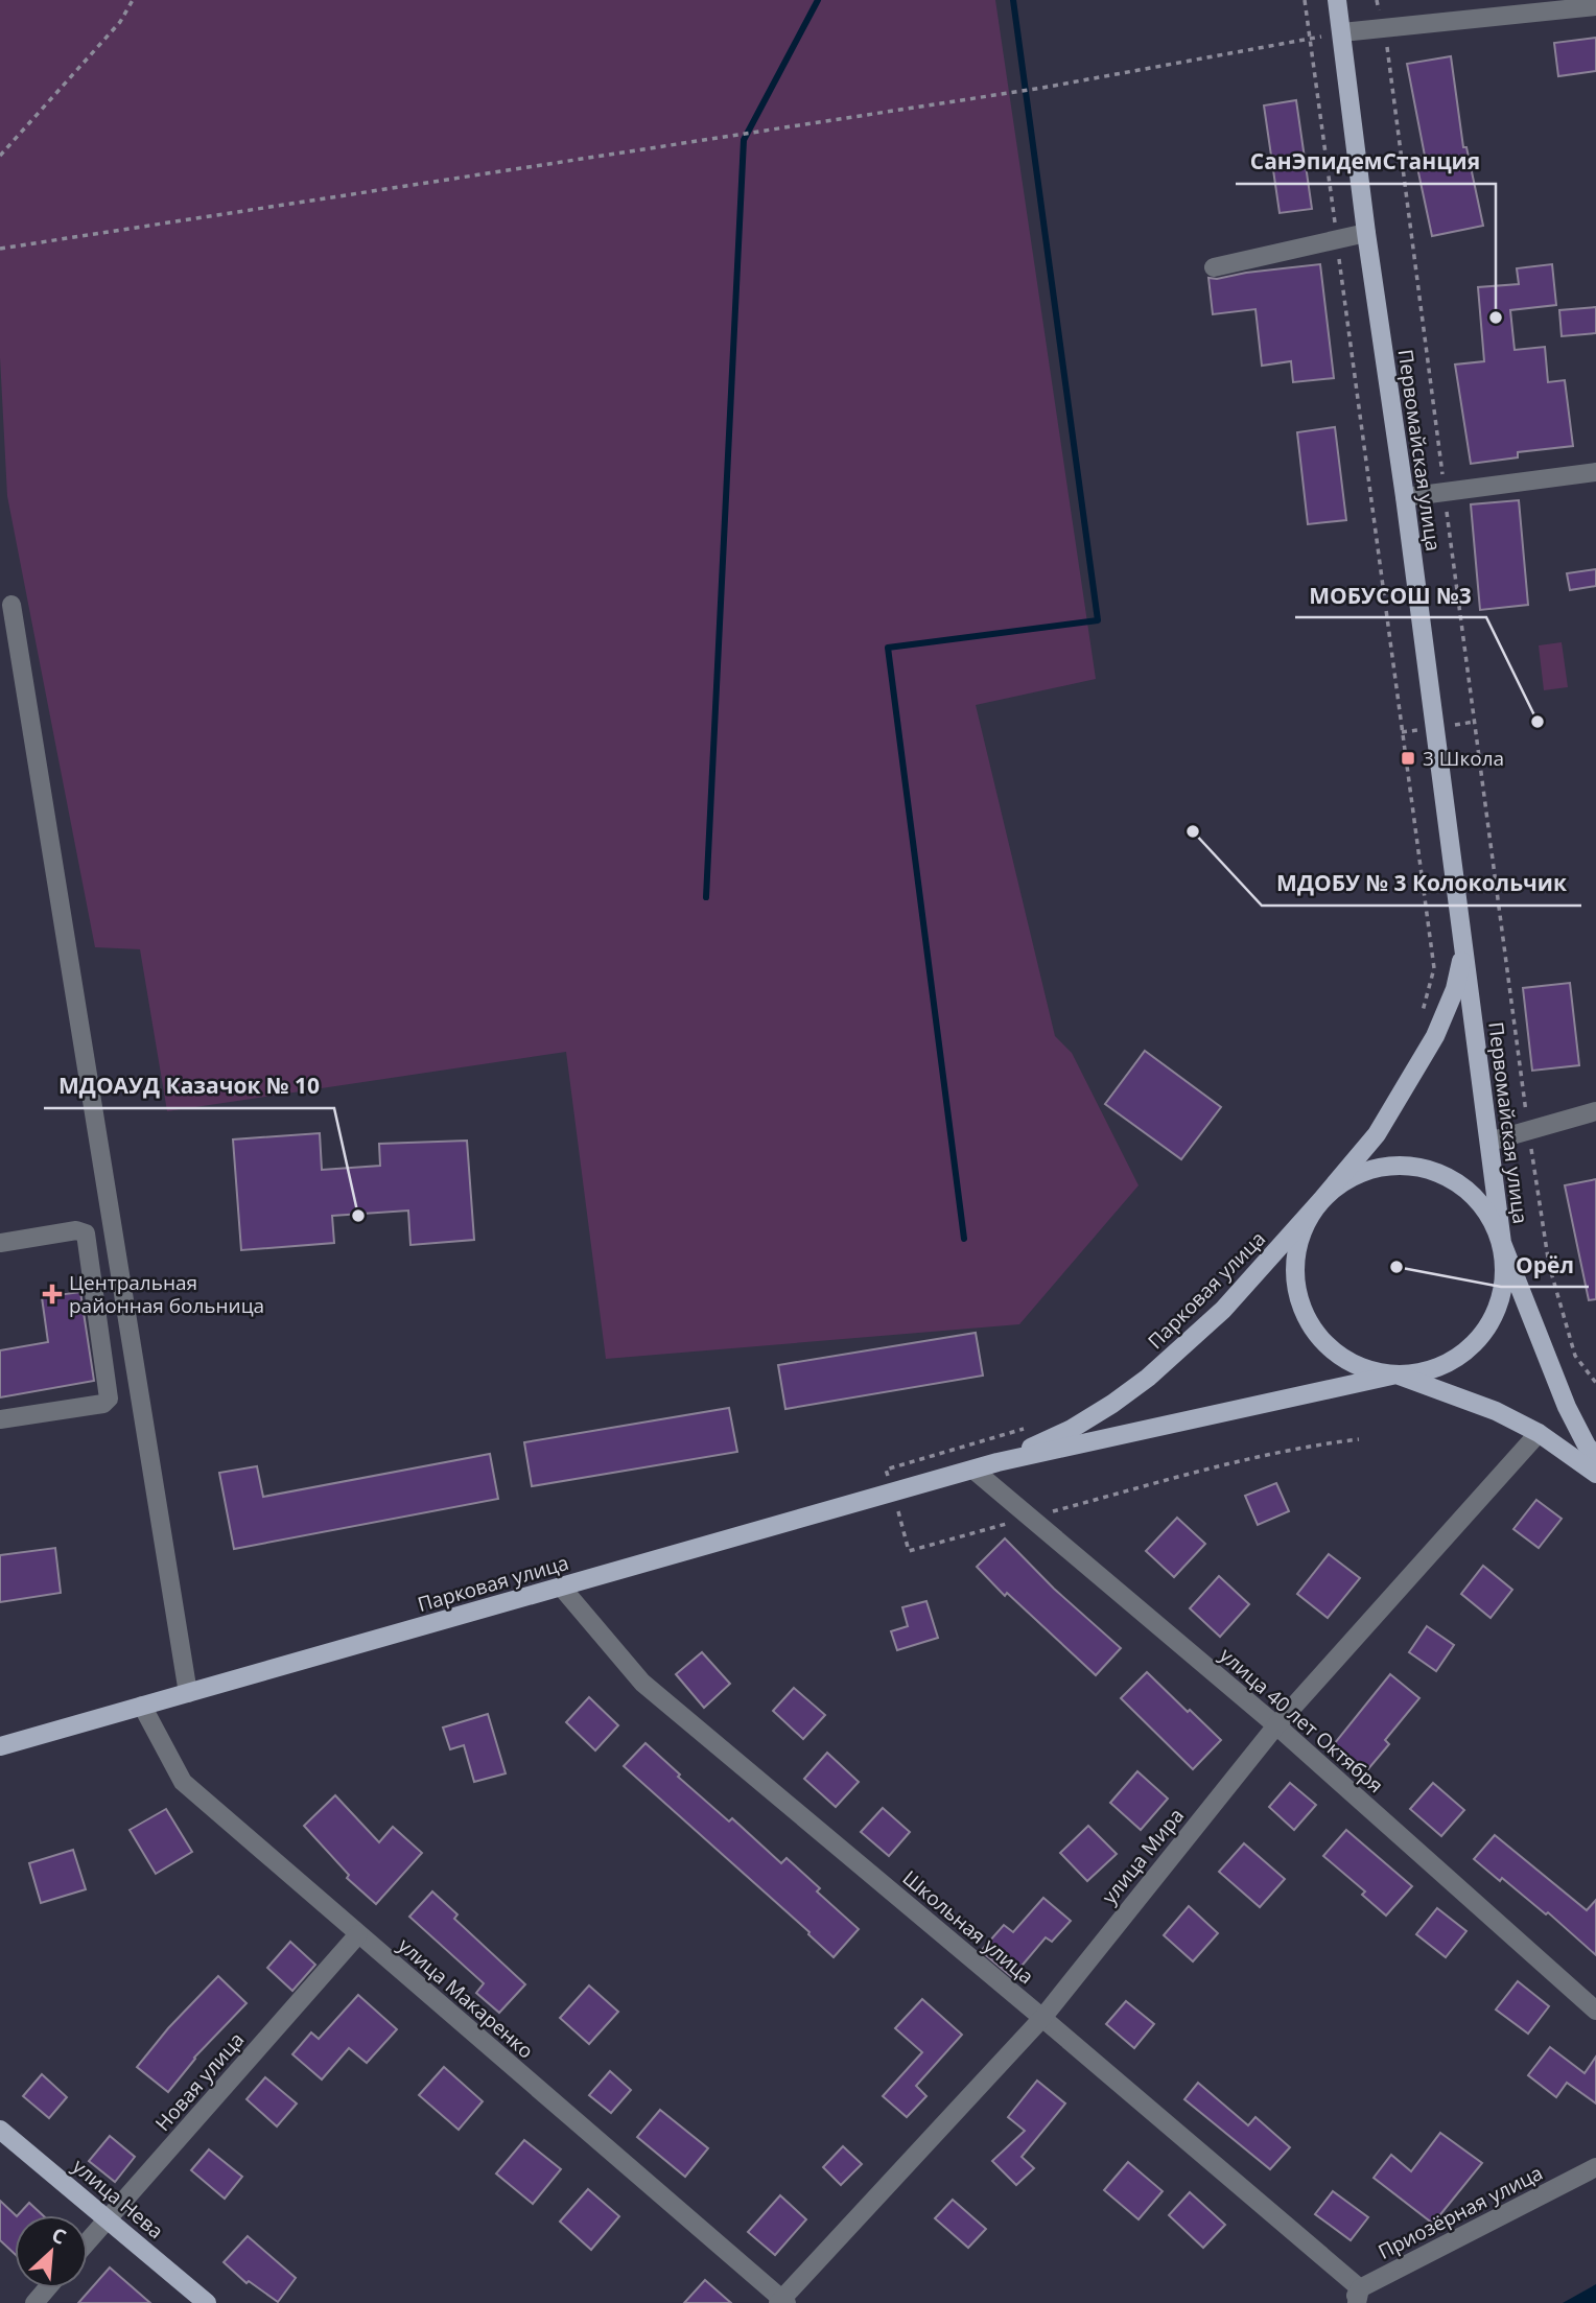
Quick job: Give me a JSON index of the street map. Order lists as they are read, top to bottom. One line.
{"streets":{"main road":["Первомайская улица","Парковая улица","улица Нева"],"street":["улица 40 лет Октября","улица Мира","Школьная улица","улица Макаренко","Новая улица","Приозёрная улица"]},"crossings":[["Первомайская улица","Парковая улица"],["Парковая улица","улица 40 лет Октября"],["Парковая улица","Школьная улица"],["Парковая улица","улица Макаренко"],["улица 40 лет Октября","улица Мира"],["улица Мира","Школьная улица"],["улица Мира","улица Макаренко"],["Школьная улица","Приозёрная улица"],["улица Макаренко","Новая улица"],["Новая улица","улица Нева"]],"places":{"other":["СанЭпидемСтанция","МОБУСОШ №3","МДОБУ № 3 Колокольчик","МДОАУД Казачок № 10","Орёл"],"transit":["3 Школа"],"health":["Центральная районная больница"]},"north":"top right"}
